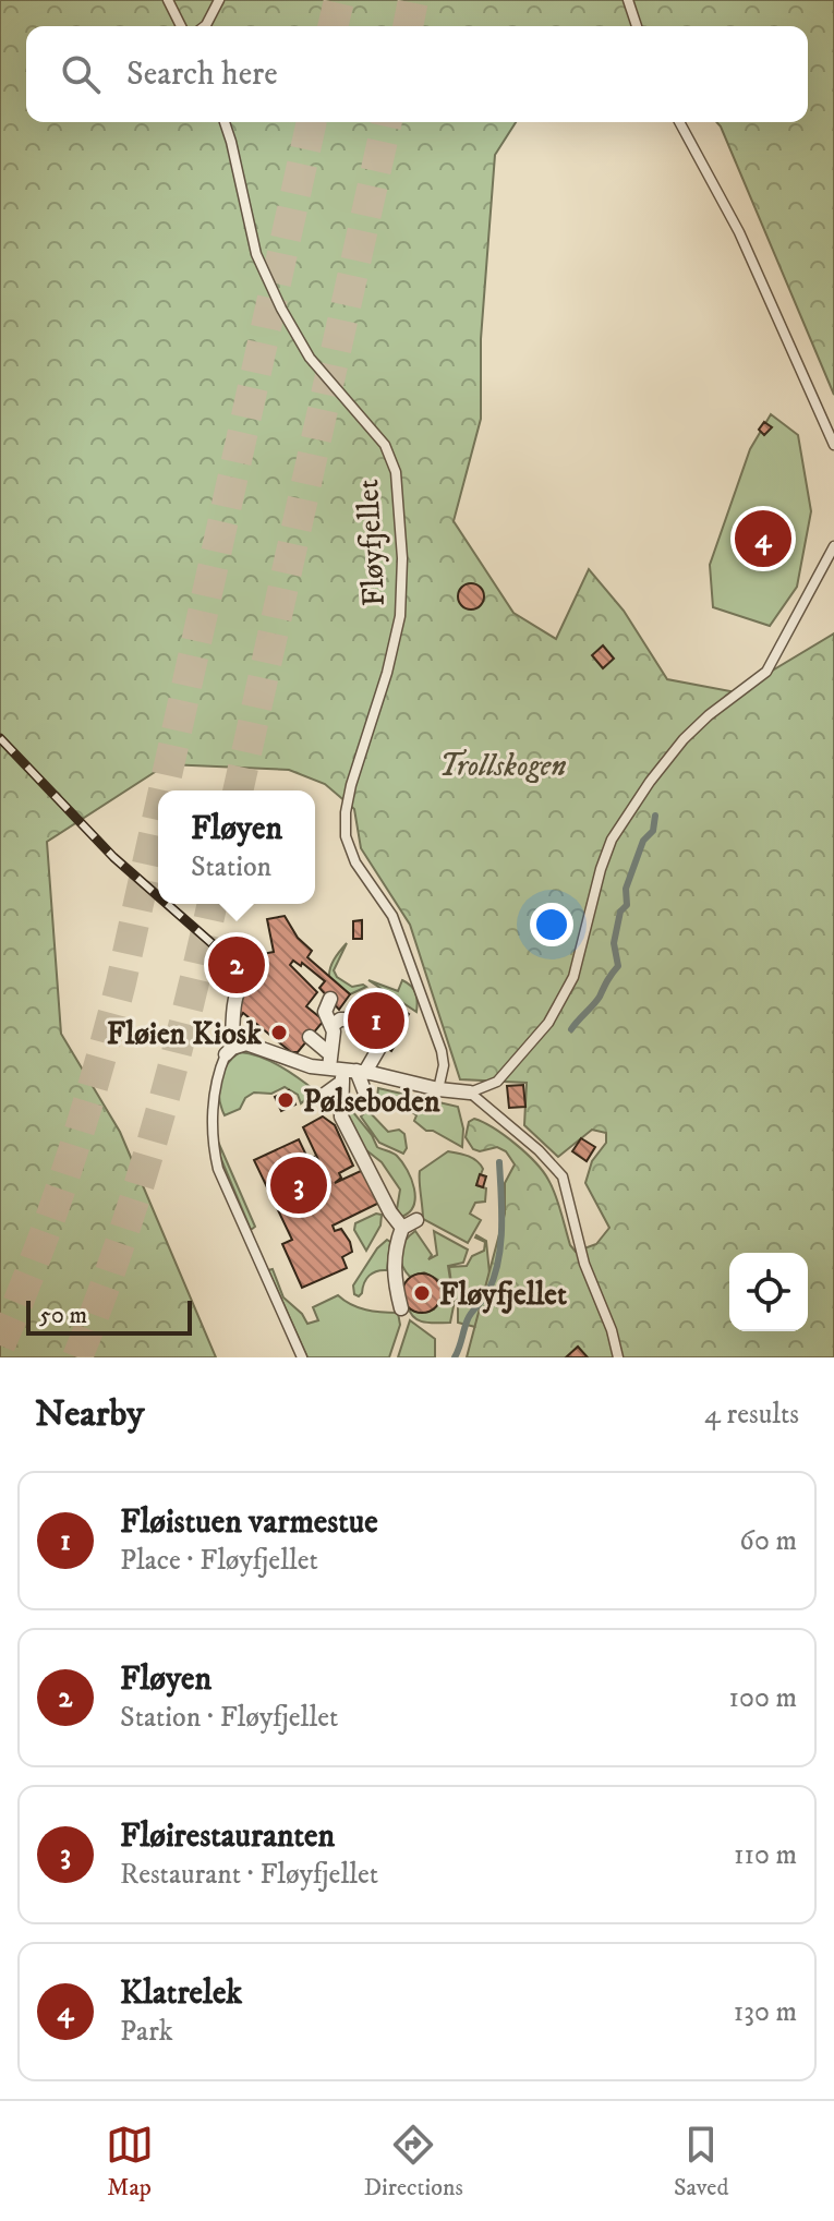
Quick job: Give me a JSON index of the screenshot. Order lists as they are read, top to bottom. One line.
{"streets":{"lane":["Fløyfjellet"]},"parks":["Trollskogen"],"places":["Fløien Kiosk","Pølseboden","Fløyfjellet"],"scale_bar":"50 m","page":{"search":"Search here","pins":["4","2","1","3"],"popup":["Fløyen","Station"],"scale":"50 m","heading":["Nearby","4 results"],"list":[{"mark":"1","name":"Fløistuen varmestue","note":"Place · Fløyfjellet","value":"60 m"},{"mark":"2","name":"Fløyen","note":"Station · Fløyfjellet","value":"100 m"},{"mark":"3","name":"Fløirestauranten","note":"Restaurant · Fløyfjellet","value":"110 m"},{"mark":"4","name":"Klatrelek","note":"Park","value":"130 m"}],"nav":["Map","Directions","Saved"]}}
